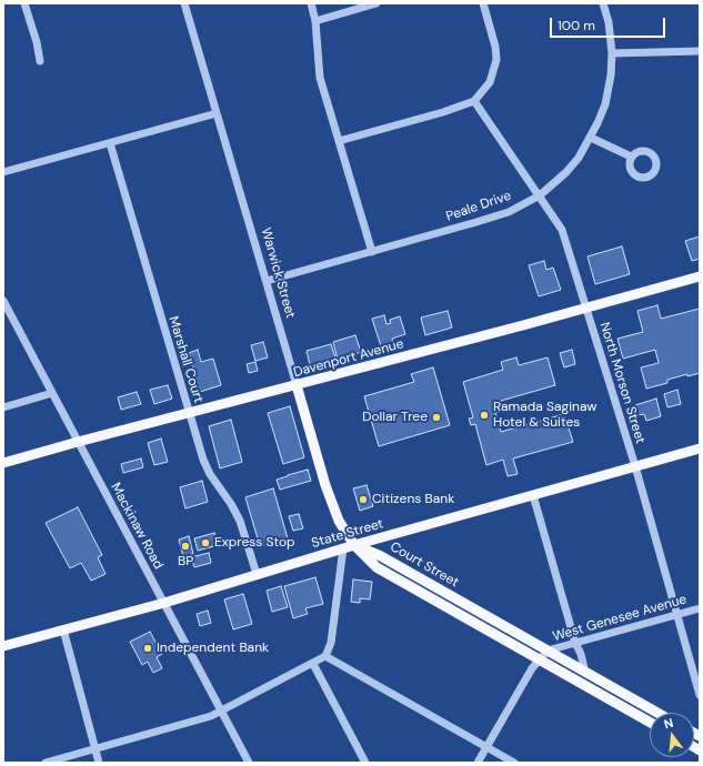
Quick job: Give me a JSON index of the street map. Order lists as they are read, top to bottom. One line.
{"streets":{"main road":["Warwick Street","Davenport Avenue","State Street","Court Street"],"street":["Peale Drive","Marshall Court","North Morson Street","Mackinaw Road","West Genesee Avenue"]},"crossings":[["Peale Drive","Warwick Street"],["Peale Drive","North Morson Street"],["Warwick Street","Davenport Avenue"],["Warwick Street","State Street"],["Warwick Street","Court Street"],["Davenport Avenue","Marshall Court"],["Davenport Avenue","North Morson Street"],["Davenport Avenue","Mackinaw Road"],["Marshall Court","State Street"],["North Morson Street","State Street"],["North Morson Street","West Genesee Avenue"],["Mackinaw Road","State Street"],["State Street","Court Street"],["Court Street","West Genesee Avenue"]],"places":["Ramada Saginaw Hotel & Suites","Dollar Tree","Citizens Bank","Express Stop","BP","Independent Bank"],"scale_bar":"100 m","north":"top"}
